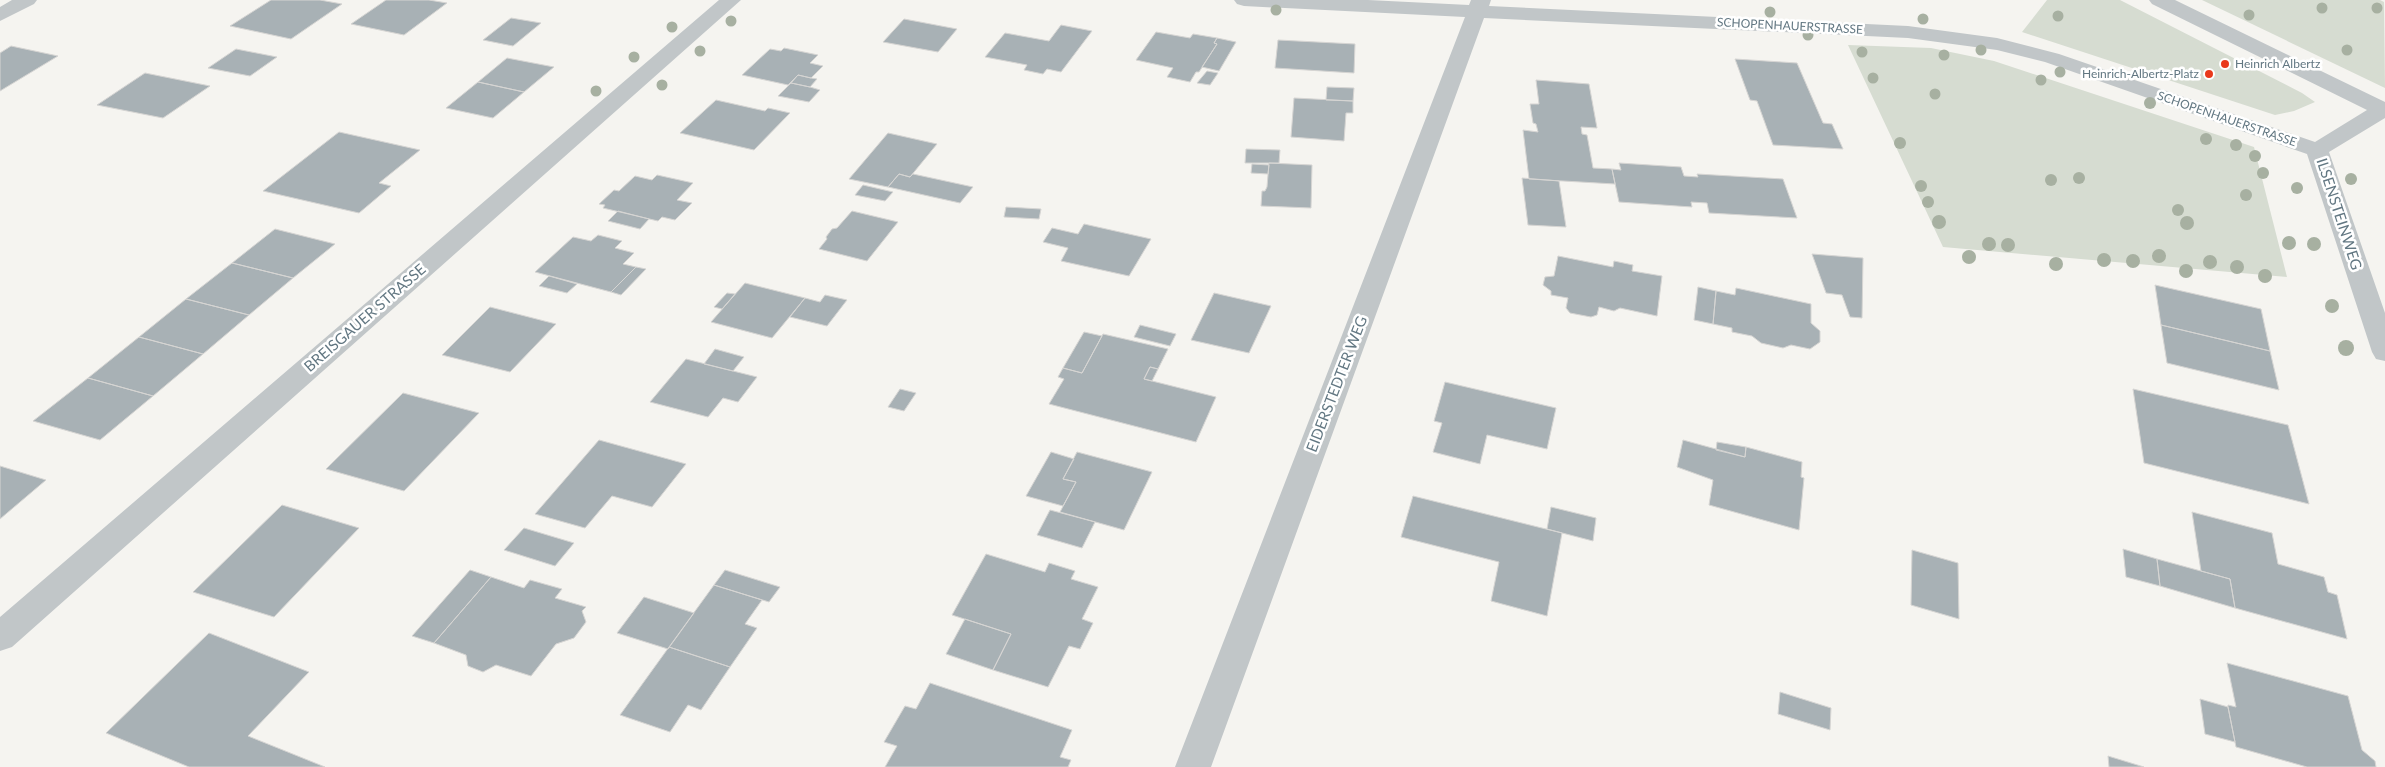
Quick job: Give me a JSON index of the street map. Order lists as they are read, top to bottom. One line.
{"streets":{"street":["SCHOPENHAUERSTRASSE","ILSENSTEINWEG","BREISGAUER STRASSE","EIDERSTEDTER WEG"]},"crossings":[["SCHOPENHAUERSTRASSE","ILSENSTEINWEG"],["SCHOPENHAUERSTRASSE","EIDERSTEDTER WEG"]],"places":["Heinrich Albertz","Heinrich-Albertz-Platz"]}
